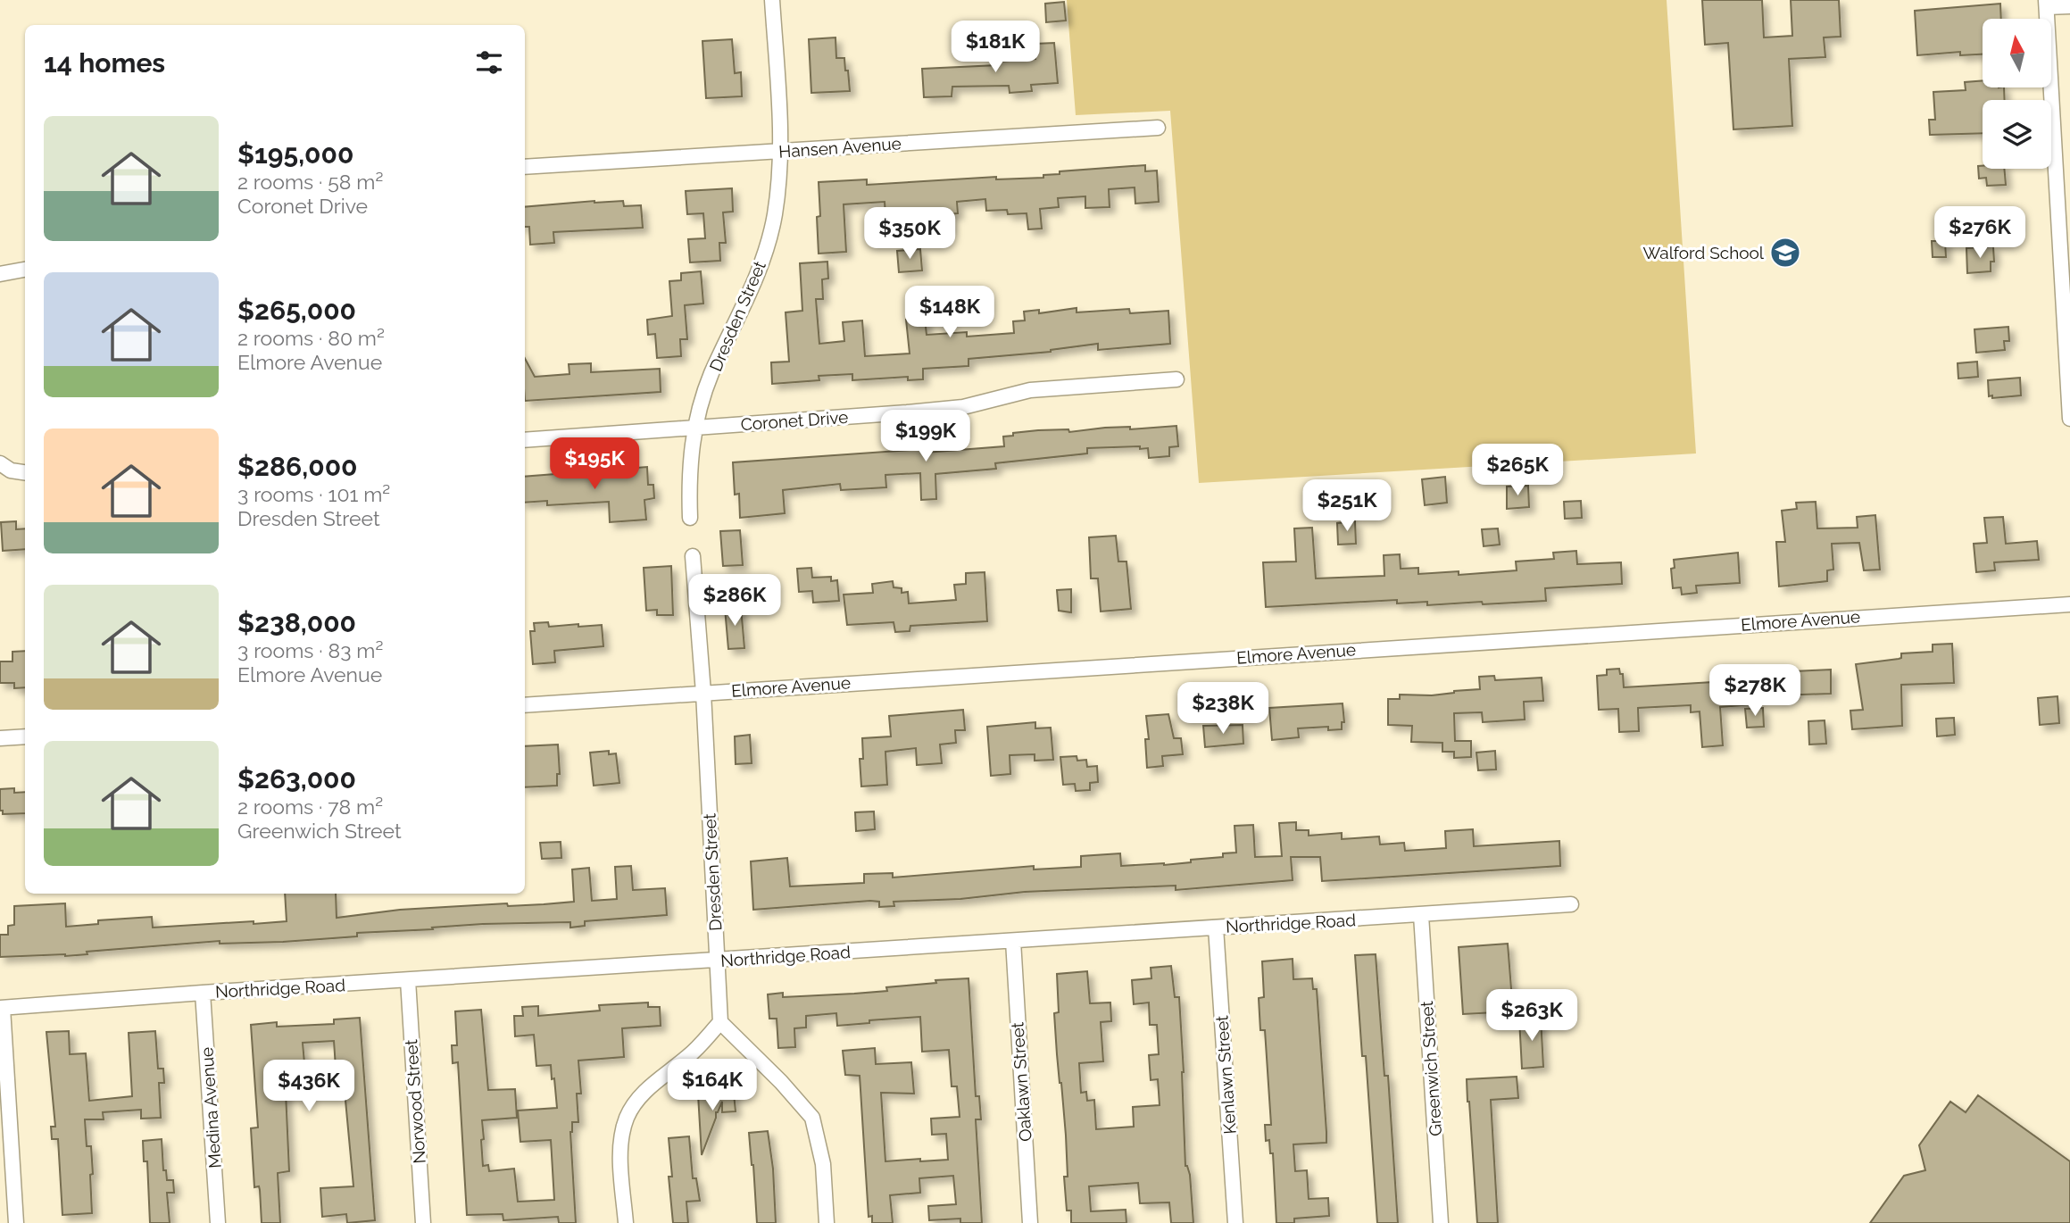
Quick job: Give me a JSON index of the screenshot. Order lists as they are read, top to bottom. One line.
{"streets":{"street":["Hansen Avenue","Dresden Street","Coronet Drive","Elmore Avenue","Northridge Road","Greenwich Street","Kenlawn Street","Oaklawn Street","Norwood Street","Medina Avenue"]},"crossings":[["Hansen Avenue","Dresden Street"],["Dresden Street","Coronet Drive"],["Dresden Street","Elmore Avenue"],["Dresden Street","Northridge Road"],["Northridge Road","Greenwich Street"],["Northridge Road","Kenlawn Street"],["Northridge Road","Oaklawn Street"],["Northridge Road","Norwood Street"],["Northridge Road","Medina Avenue"]],"places":{"school or university":["Walford School"]},"north":"top","page":{"price":["$181K","$276K","$350K","$148K","$199K","$195K","$265K","$251K","$286K","$278K","$238K","$263K","$164K","$436K"],"heading":"14 homes","list":[{"name":"$195,000","note":"2 rooms · 58 m² · Coronet Drive"},{"name":"$265,000","note":"2 rooms · 80 m² · Elmore Avenue"},{"name":"$286,000","note":"3 rooms · 101 m² · Dresden Street"},{"name":"$238,000","note":"3 rooms · 83 m² · Elmore Avenue"},{"name":"$263,000","note":"2 rooms · 78 m² · Greenwich Street"}]}}
